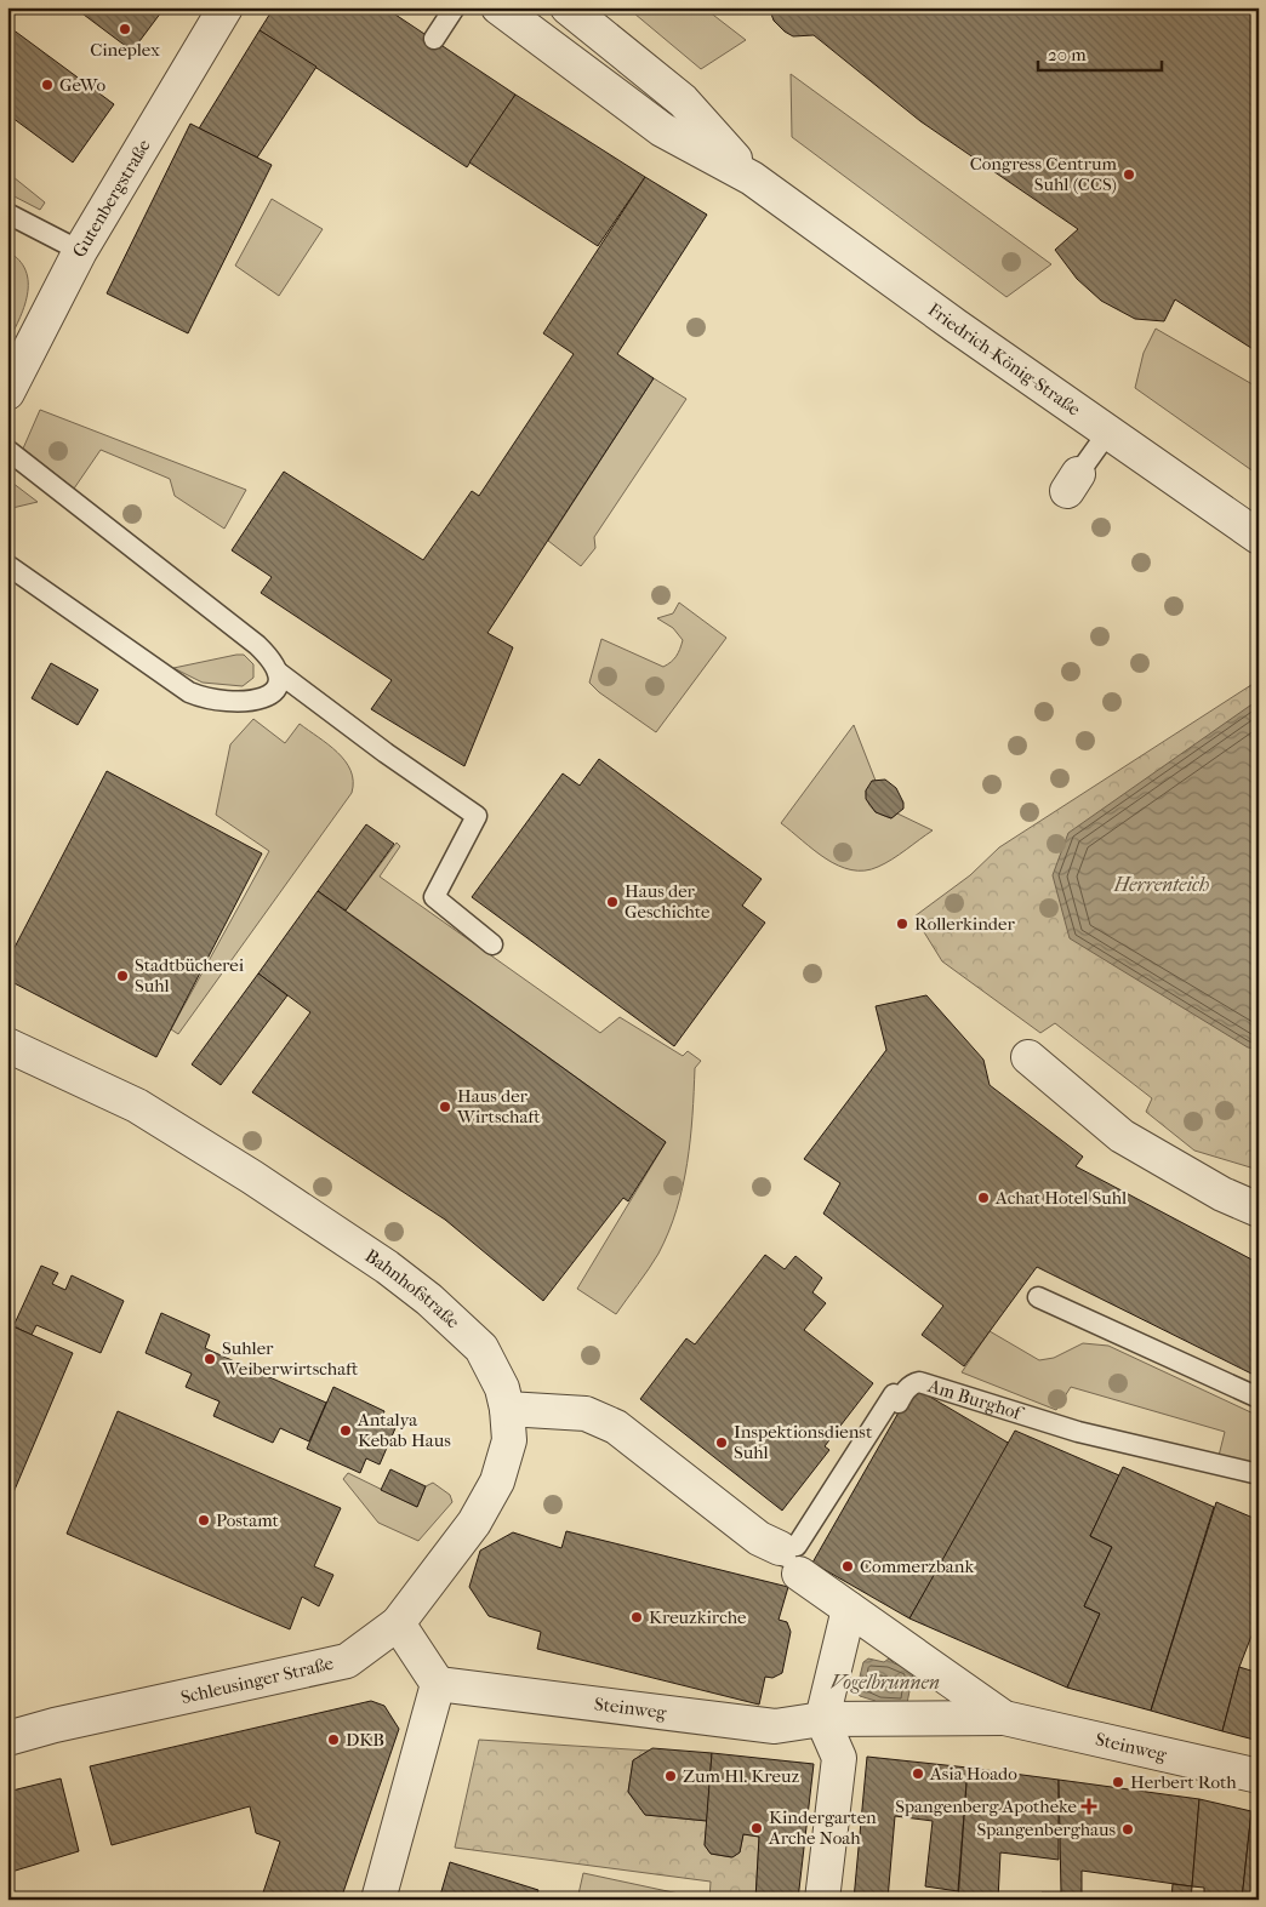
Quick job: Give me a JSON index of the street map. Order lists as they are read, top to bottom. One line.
{"streets":{"street":["Gutenbergstraße","Friedrich-König-Straße","Bahnhofstraße","Schleusinger Straße","Steinweg"],"lane":["Am Burghof"]},"crossings":[["Bahnhofstraße","Schleusinger Straße"],["Am Burghof","Steinweg"]],"water":["Herrenteich","Vogelbrunnen"],"places":{"other":["Cineplex","GeWo","Congress Centrum Suhl (CCS)","Haus der Geschichte","Rollerkinder","Stadtbücherei Suhl","Haus der Wirtschaft","Achat Hotel Suhl","Suhler Weiberwirtschaft","Antalya Kebab Haus","Inspektionsdienst Suhl","Postamt","Commerzbank","Kreuzkirche","DKB","Asia Hoado","Zum Hl. Kreuz","Herbert Roth","Kindergarten Arche Noah","Spangenberghaus"],"health":["Spangenberg Apotheke"]},"scale_bar":"20 m"}
